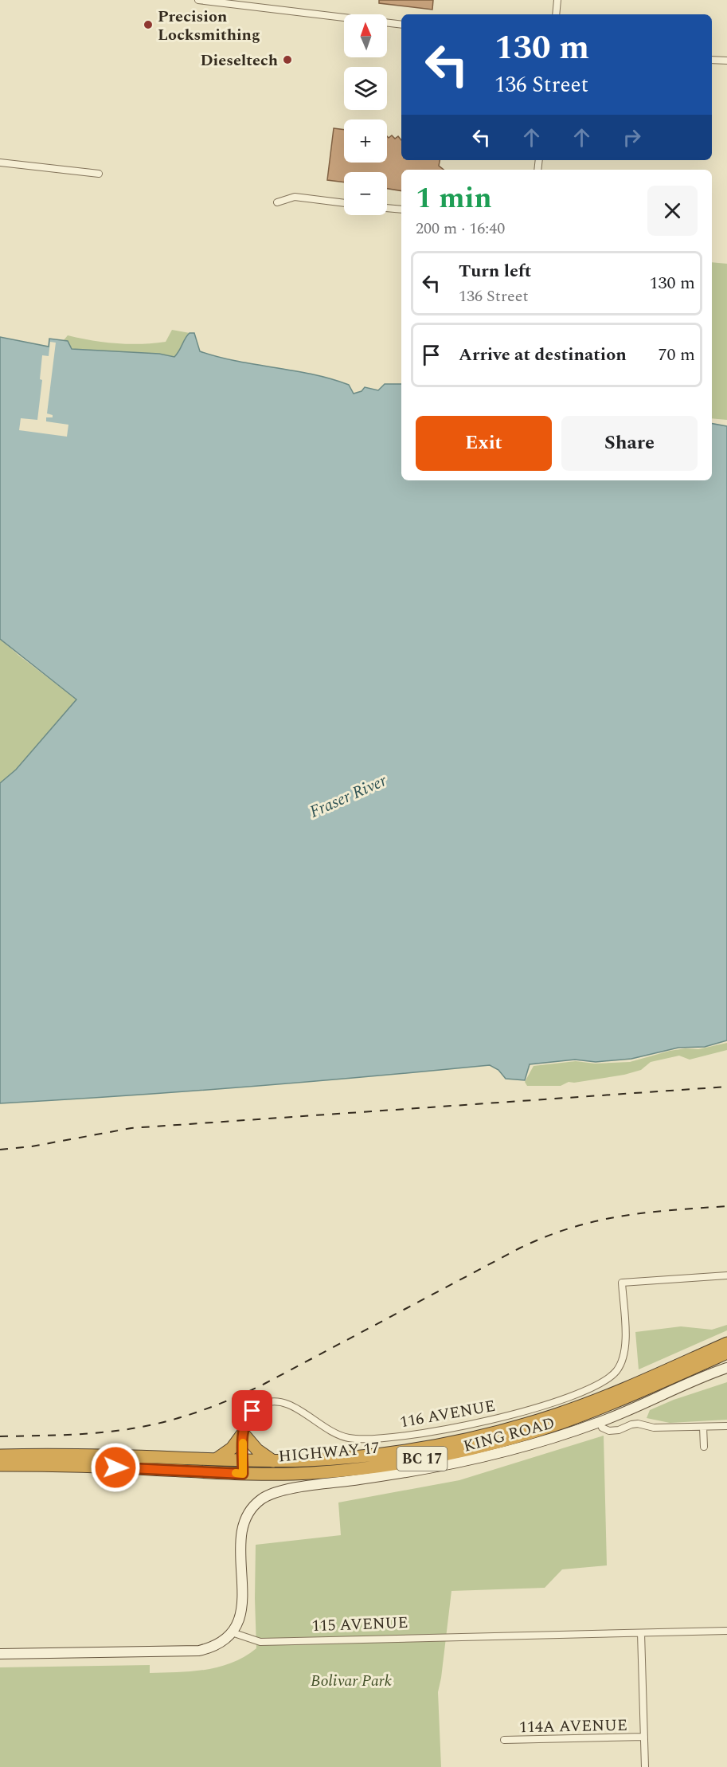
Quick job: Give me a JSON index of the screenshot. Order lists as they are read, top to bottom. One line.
{"streets":{"highway":["HIGHWAY 17","BC 17"],"street":["116 AVENUE","KING ROAD","115 AVENUE","114A AVENUE"]},"crossings":[["KING ROAD","115 AVENUE"]],"water":["Fraser River"],"parks":["Bolivar Park"],"places":["Precision Locksmithing","Dieseltech"],"north":"top","page":{"map_buttons":["+","−"],"turn":["130 m","136 Street"],"heading":["1 min","200 m · 16:40"],"list":[{"name":"Turn left","note":"136 Street","value":"130 m"},{"name":"Arrive at destination","value":"70 m"}],"buttons":["Exit","Share"]}}
